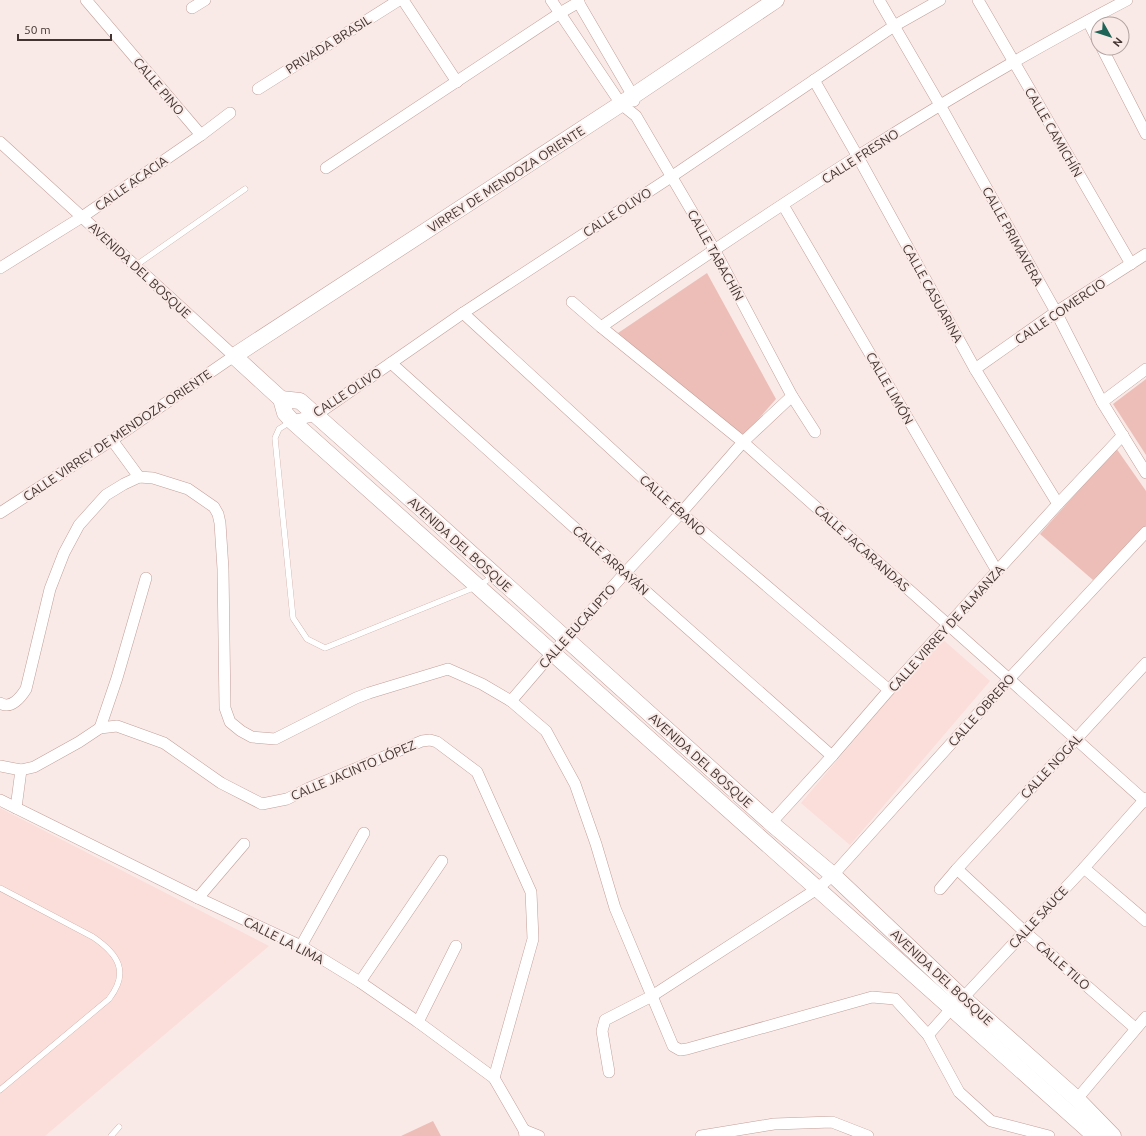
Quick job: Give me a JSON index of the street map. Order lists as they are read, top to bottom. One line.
{"streets":{"street":["PRIVADA BRASIL","CALLE PINO","CALLE CAMICHÍN","CALLE FRESNO","VIRREY DE MENDOZA ORIENTE","CALLE ACACIA","CALLE OLIVO","CALLE PRIMAVERA","CALLE TABACHÍN","AVENIDA DEL BOSQUE","CALLE CASUARINA","CALLE COMERCIO","CALLE LIMÓN","CALLE VIRREY DE MENDOZA ORIENTE","CALLE ÉBANO","CALLE JACARANDAS","CALLE ARRAYÁN","CALLE EUCALIPTO","CALLE VIRREY DE ALMANZA","CALLE OBRERO","CALLE NOGAL","CALLE JACINTO LÓPEZ","CALLE SAUCE","CALLE LA LIMA","CALLE TILO"]},"crossings":[["CALLE PINO","CALLE ACACIA"],["CALLE CAMICHÍN","CALLE FRESNO"],["CALLE CAMICHÍN","CALLE COMERCIO"],["CALLE FRESNO","CALLE PRIMAVERA"],["CALLE FRESNO","CALLE TABACHÍN"],["CALLE FRESNO","CALLE CASUARINA"],["CALLE FRESNO","CALLE LIMÓN"],["CALLE FRESNO","CALLE JACARANDAS"],["VIRREY DE MENDOZA ORIENTE","CALLE TABACHÍN"],["VIRREY DE MENDOZA ORIENTE","AVENIDA DEL BOSQUE"],["VIRREY DE MENDOZA ORIENTE","CALLE VIRREY DE MENDOZA ORIENTE"],["CALLE ACACIA","AVENIDA DEL BOSQUE"],["CALLE OLIVO","CALLE PRIMAVERA"],["CALLE OLIVO","CALLE TABACHÍN"],["CALLE OLIVO","AVENIDA DEL BOSQUE"],["CALLE OLIVO","CALLE CASUARINA"],["CALLE OLIVO","CALLE ÉBANO"],["CALLE OLIVO","CALLE ARRAYÁN"],["CALLE PRIMAVERA","CALLE COMERCIO"],["CALLE PRIMAVERA","CALLE VIRREY DE ALMANZA"],["CALLE TABACHÍN","CALLE EUCALIPTO"],["AVENIDA DEL BOSQUE","CALLE VIRREY DE MENDOZA ORIENTE"],["AVENIDA DEL BOSQUE","CALLE EUCALIPTO"],["AVENIDA DEL BOSQUE","CALLE VIRREY DE ALMANZA"],["AVENIDA DEL BOSQUE","CALLE OBRERO"],["AVENIDA DEL BOSQUE","CALLE SAUCE"],["CALLE CASUARINA","CALLE COMERCIO"],["CALLE CASUARINA","CALLE VIRREY DE ALMANZA"],["CALLE LIMÓN","CALLE VIRREY DE ALMANZA"],["CALLE ÉBANO","CALLE EUCALIPTO"],["CALLE ÉBANO","CALLE VIRREY DE ALMANZA"],["CALLE JACARANDAS","CALLE EUCALIPTO"],["CALLE JACARANDAS","CALLE VIRREY DE ALMANZA"],["CALLE JACARANDAS","CALLE OBRERO"],["CALLE JACARANDAS","CALLE NOGAL"],["CALLE JACARANDAS","CALLE SAUCE"],["CALLE ARRAYÁN","CALLE EUCALIPTO"],["CALLE ARRAYÁN","CALLE VIRREY DE ALMANZA"],["CALLE NOGAL","CALLE TILO"],["CALLE JACINTO LÓPEZ","CALLE LA LIMA"],["CALLE SAUCE","CALLE TILO"]],"scale_bar":"50 m","north":"bottom right"}
